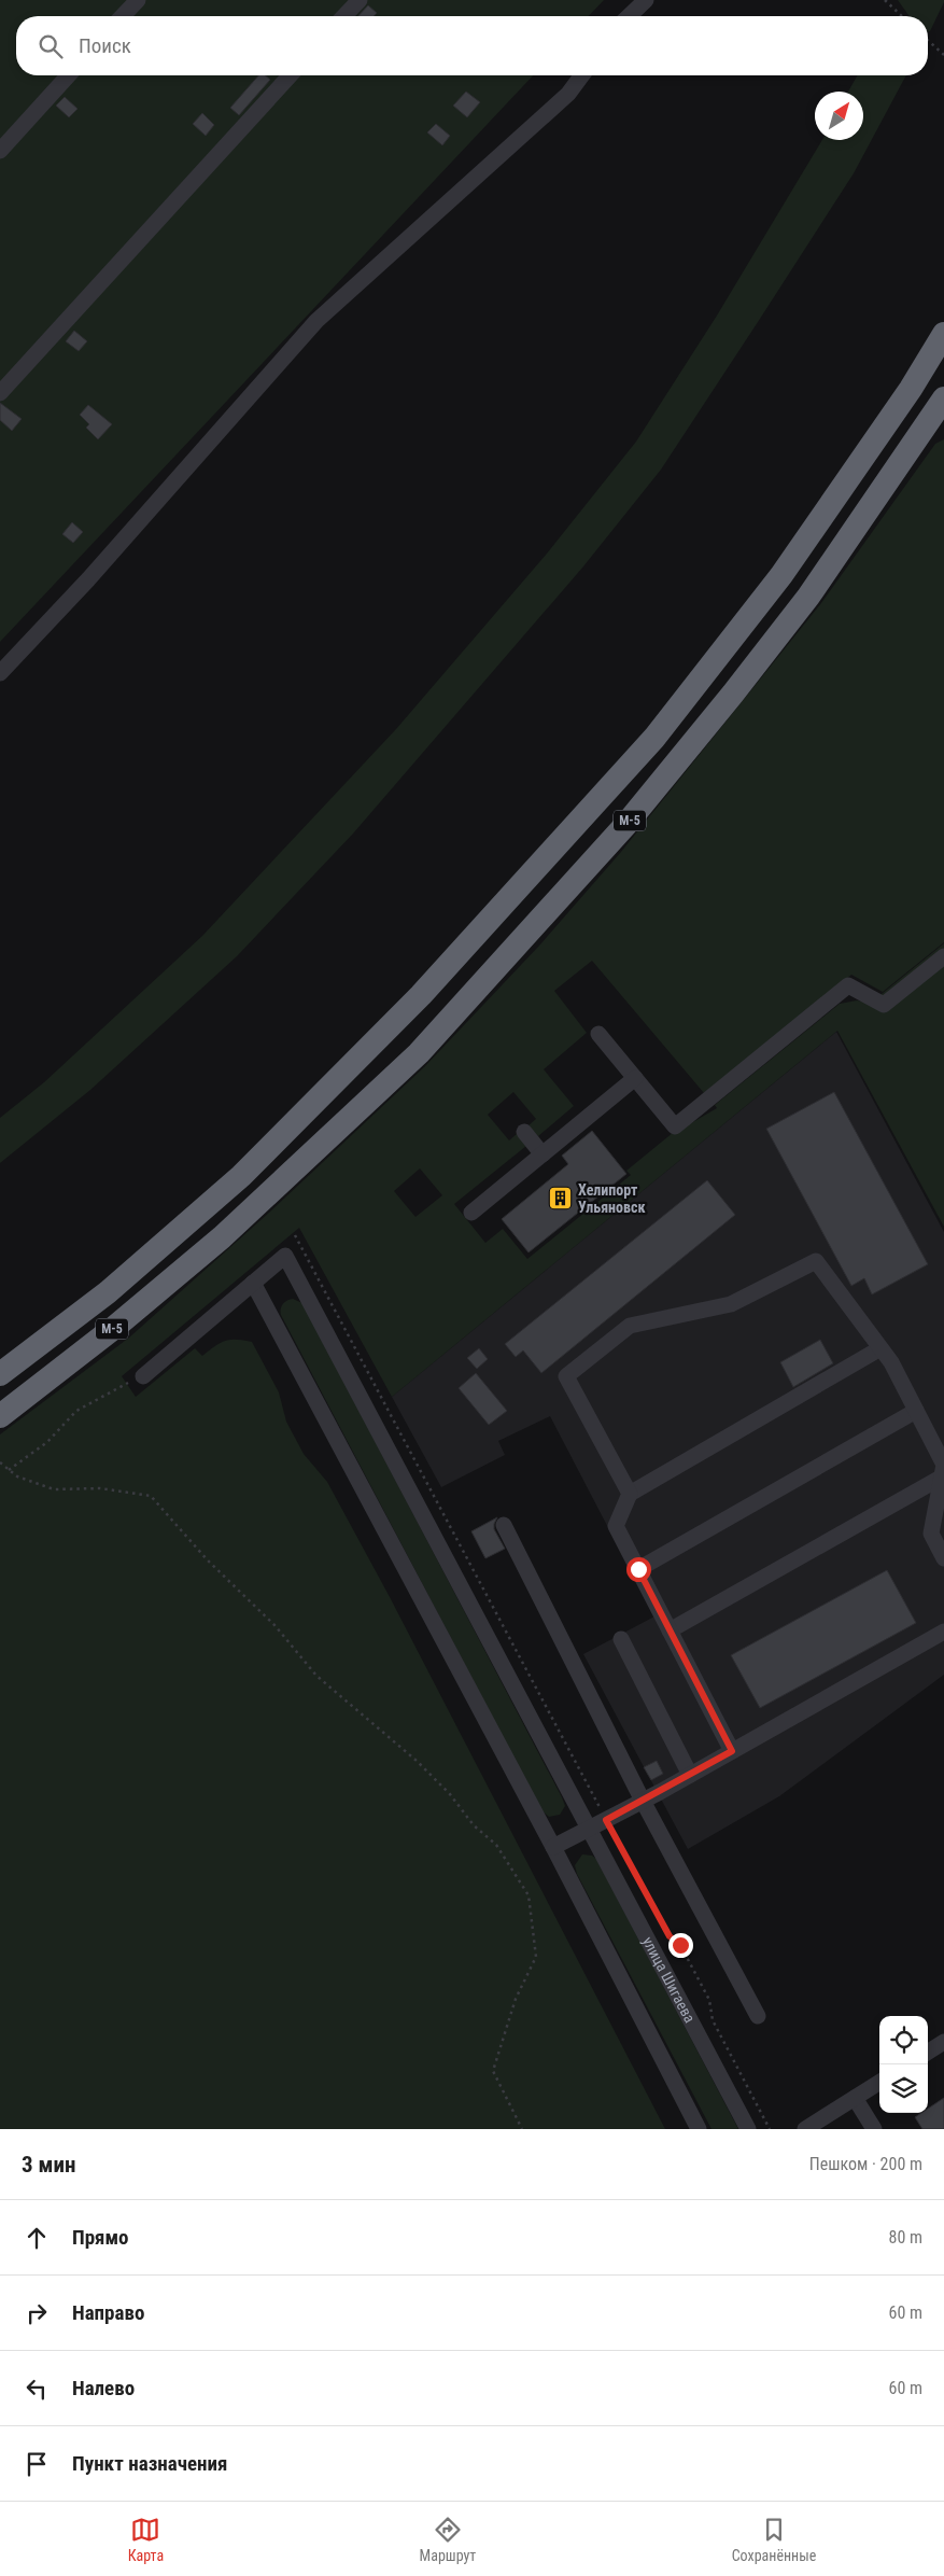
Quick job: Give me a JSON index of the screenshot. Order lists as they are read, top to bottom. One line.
{"streets":{"highway":["М-5"],"street":["улица Шигаева"]},"places":{"building":["Хелипорт Ульяновск"]},"north":"top right","page":{"search":"Поиск","heading":["3 мин","Пешком · 200 m"],"list":[["Прямо","80 m"],["Направо","60 m"],["Налево","60 m"],"Пункт назначения"],"nav":["Карта","Маршрут","Сохранённые"]}}
